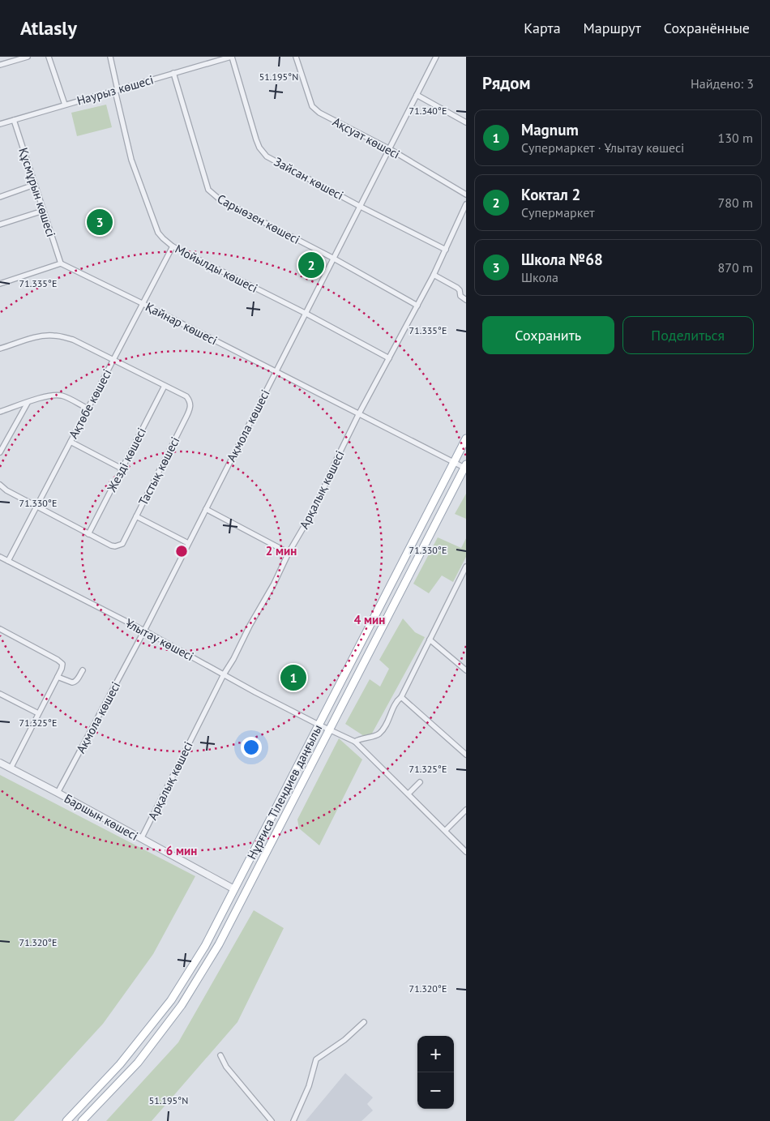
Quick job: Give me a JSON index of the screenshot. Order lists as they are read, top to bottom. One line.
{"streets":{"main road":["Нұрғиса Тілендиев даңғылы"],"street":["Наурыз көшесі","Ақсуат көшесі","Зайсан көшесі","Құсмұрын көшесі","Сарыөзен көшесі","Мойылды көшесі","Қайнар көшесі","Ақтөбе көшесі","Ақмола көшесі","Жезді көшесі","Тастық көшесі","Арқалық көшесі","Ұлытау көшесі","Баршын көшесі"]},"crossings":[["Наурыз көшесі","Зайсан көшесі"],["Наурыз көшесі","Құсмұрын көшесі"],["Наурыз көшесі","Сарыөзен көшесі"],["Наурыз көшесі","Мойылды көшесі"],["Ақсуат көшесі","Ақмола көшесі"],["Зайсан көшесі","Ақмола көшесі"],["Зайсан көшесі","Арқалық көшесі"],["Құсмұрын көшесі","Қайнар көшесі"],["Сарыөзен көшесі","Ақмола көшесі"],["Сарыөзен көшесі","Арқалық көшесі"],["Мойылды көшесі","Ақтөбе көшесі"],["Мойылды көшесі","Ақмола көшесі"],["Мойылды көшесі","Арқалық көшесі"],["Қайнар көшесі","Ақтөбе көшесі"],["Қайнар көшесі","Ақмола көшесі"],["Қайнар көшесі","Арқалық көшесі"],["Қайнар көшесі","Нұрғиса Тілендиев даңғылы"],["Ақтөбе көшесі","Ұлытау көшесі"],["Ақмола көшесі","Ұлытау көшесі"],["Ақмола көшесі","Баршын көшесі"],["Жезді көшесі","Тастық көшесі"],["Арқалық көшесі","Ұлытау көшесі"],["Арқалық көшесі","Баршын көшесі"],["Ұлытау көшесі","Нұрғиса Тілендиев даңғылы"],["Нұрғиса Тілендиев даңғылы","Баршын көшесі"]],"page":{"header":"Atlasly","nav":["Карта","Маршрут","Сохранённые"],"heading":["Рядом","Найдено: 3"],"list":[{"mark":"1","name":"Magnum","note":"Супермаркет · Ұлытау көшесі","value":"130 m"},{"mark":"2","name":"Коктал 2","note":"Супермаркет","value":"780 m"},{"mark":"3","name":"Школа №68","note":"Школа","value":"870 m"}],"pins":["3","2","1"],"buttons":["Сохранить","Поделиться"],"map_buttons":["+","−"]},"coordinates":["51.195°N","71.340°E","71.335°E","71.330°E","71.325°E","71.320°E"],"rings":["2 мин","4 мин","6 мин"]}
